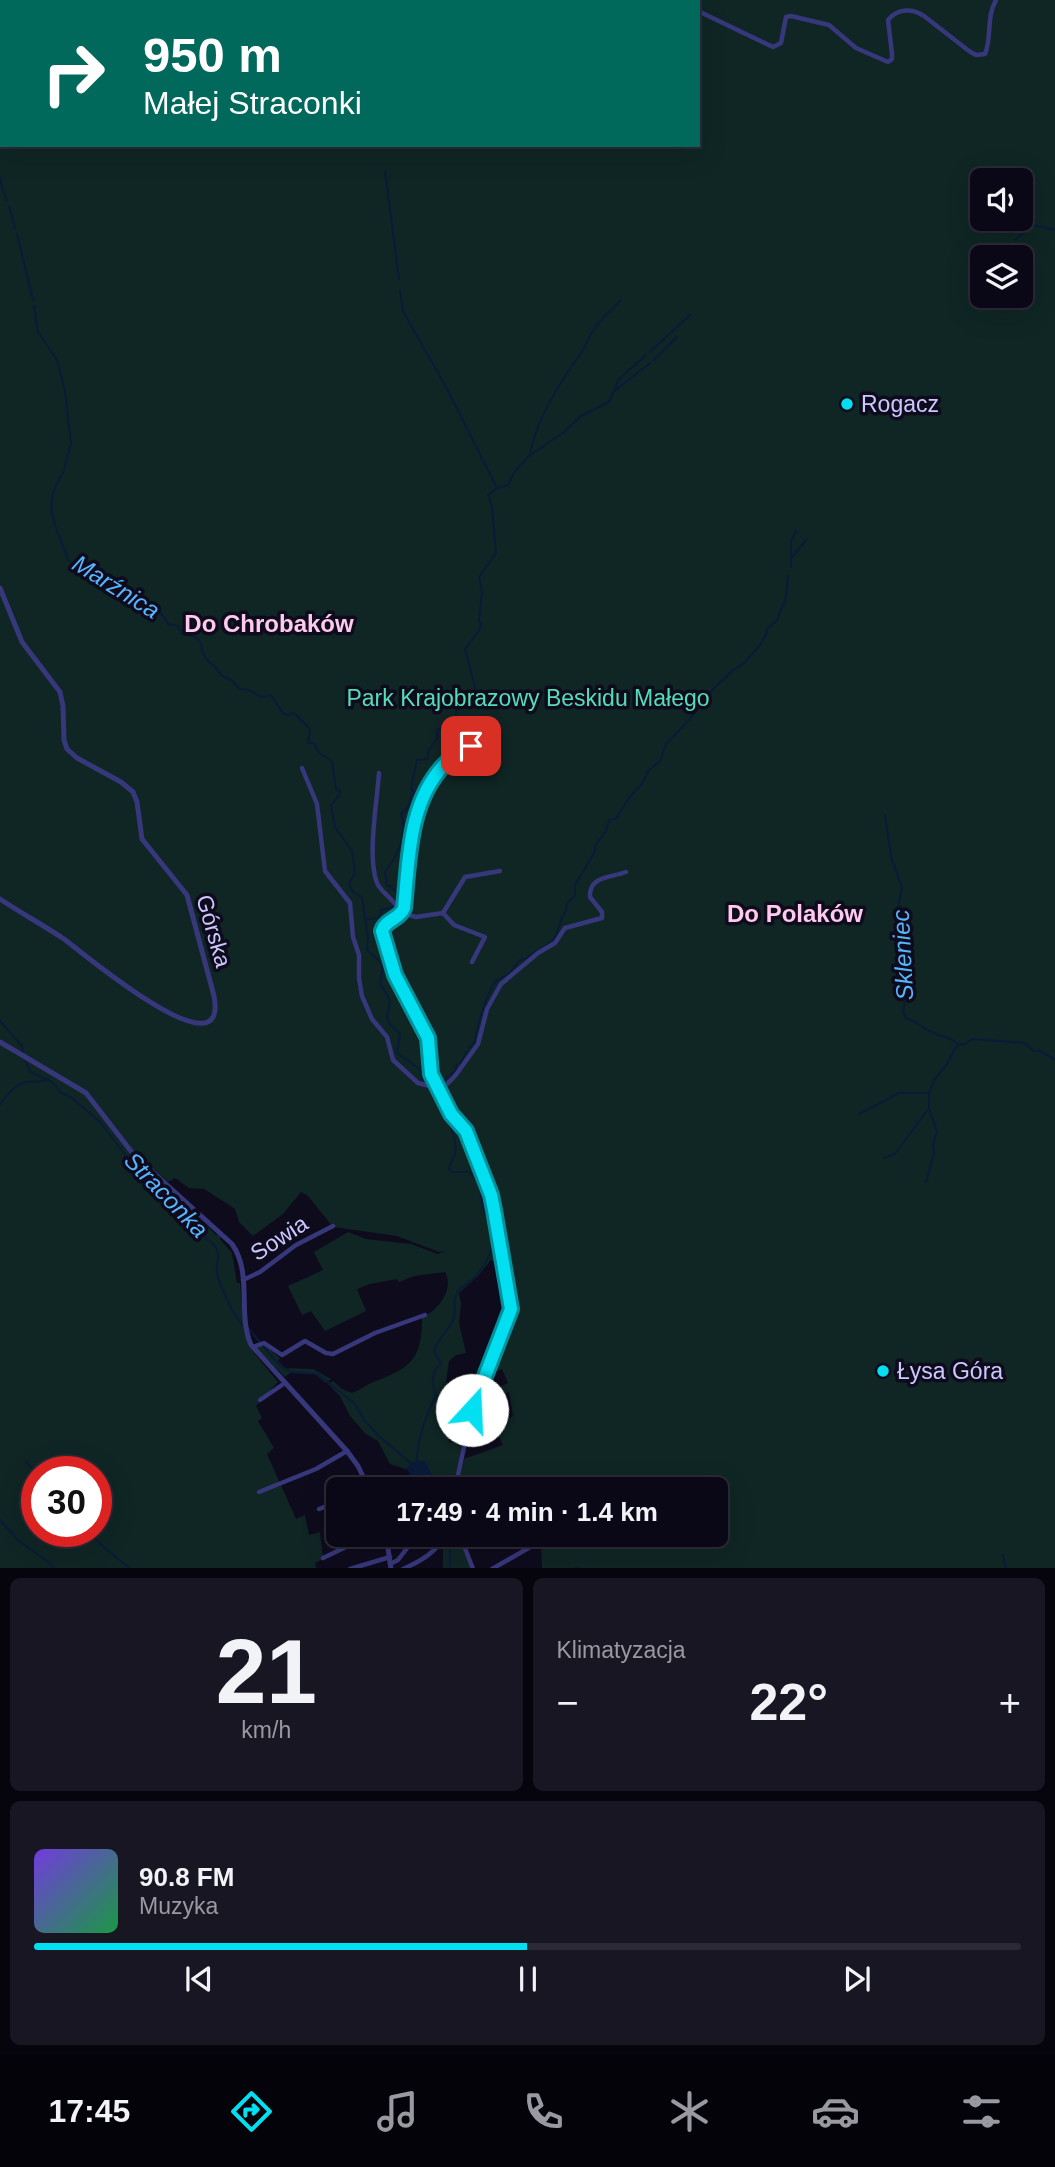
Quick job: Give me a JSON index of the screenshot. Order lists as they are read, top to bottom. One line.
{"streets":{"street":["Górska","Sowia"]},"districts":["Do Chrobaków","Do Polaków"],"water":["Marźnica","Skleniec","Straconka"],"parks":["Park Krajobrazowy Beskidu Małego"],"places":["Rogacz","Łysa Góra"],"page":{"turn":["950 m","Małej Straconki"],"limit":"30","trip":"17:49 · 4 min · 1.4 km","tile":[["21","km/h"],"Klimatyzacja"],"heat":["−","22°","+"],"song":["90.8 FM","Muzyka"],"tabs":"17:45"}}
